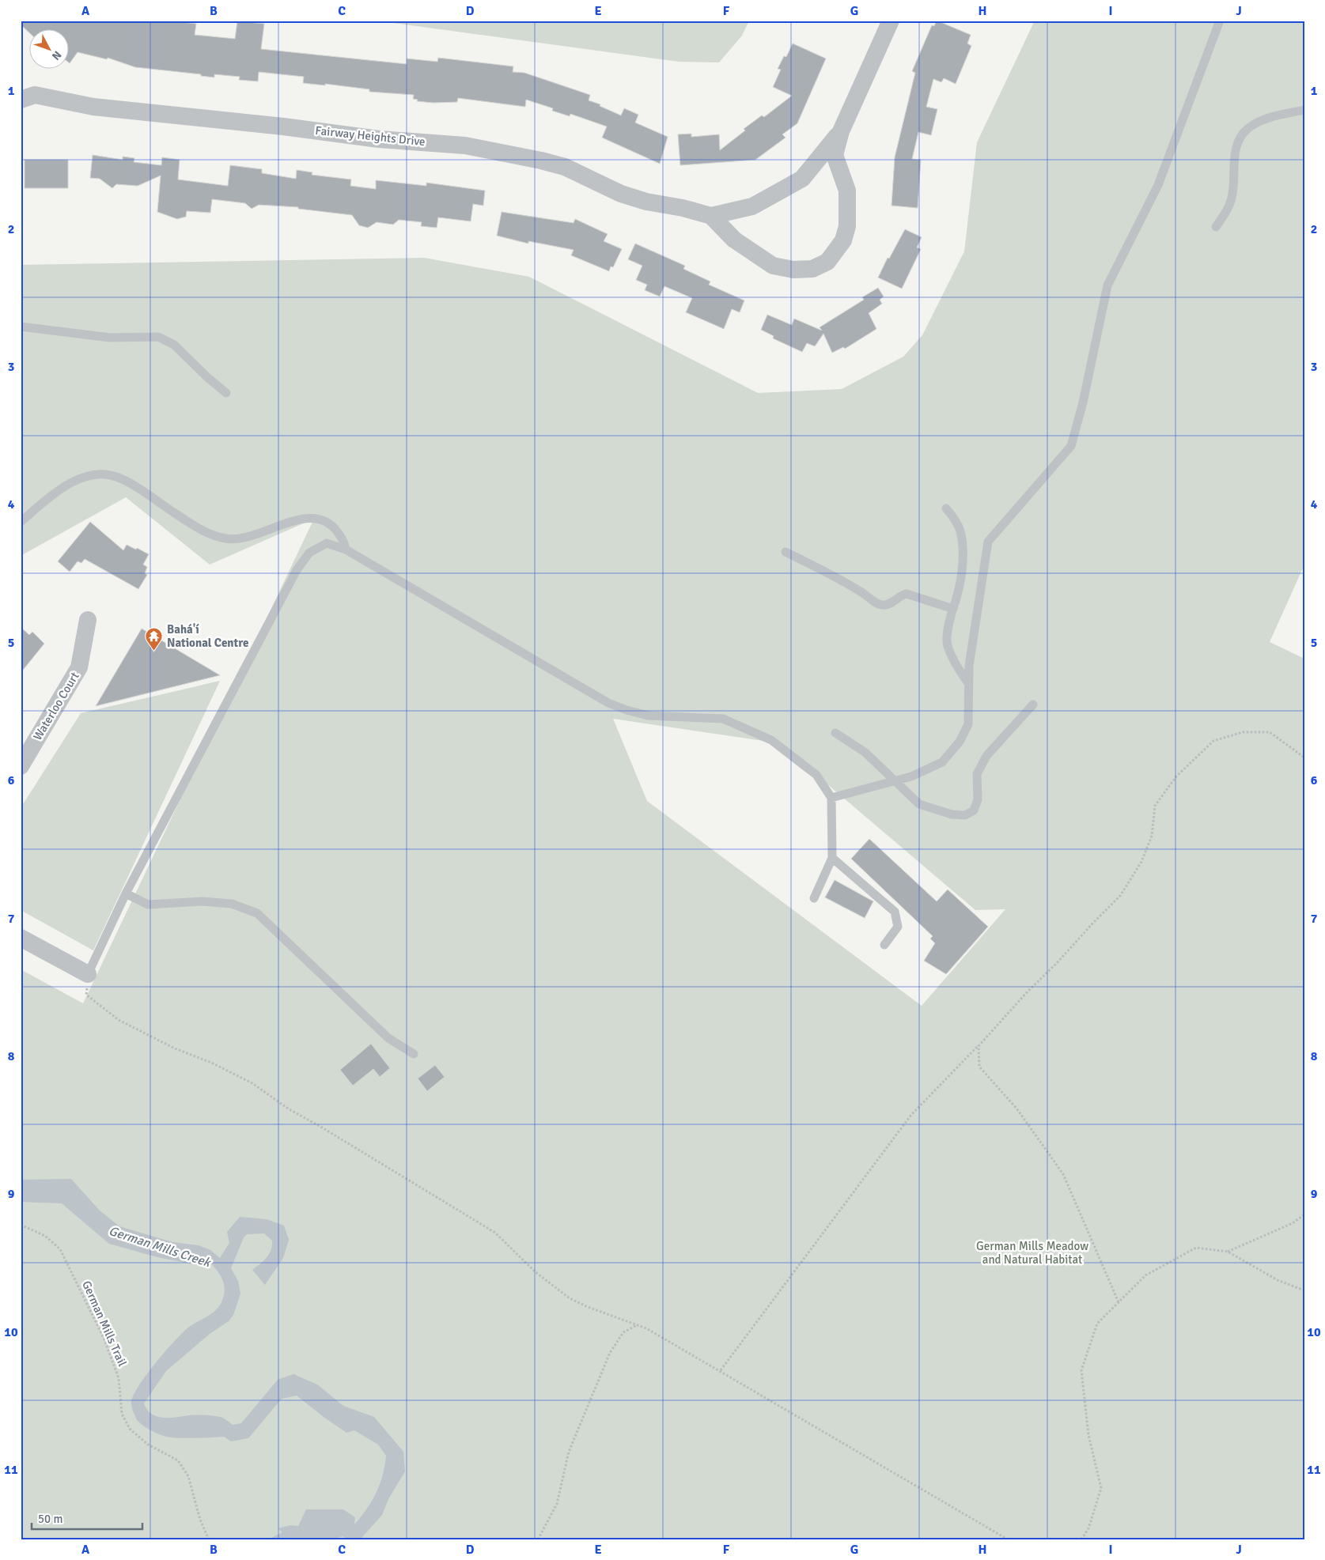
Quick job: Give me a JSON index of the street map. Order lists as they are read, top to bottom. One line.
{"streets":{"street":["Fairway Heights Drive","Waterloo Court"],"path":["German Mills Trail"]},"water":["German Mills Creek"],"parks":["German Mills Meadow and Natural Habitat"],"places":{"temple":["Bahá'í National Centre"]},"scale_bar":"50 m","north":"bottom right","grid":{"columns":["A","B","C","D","E","F","G","H","I","J"],"rows":["1","2","3","4","5","6","7","8","9","10","11"]}}
